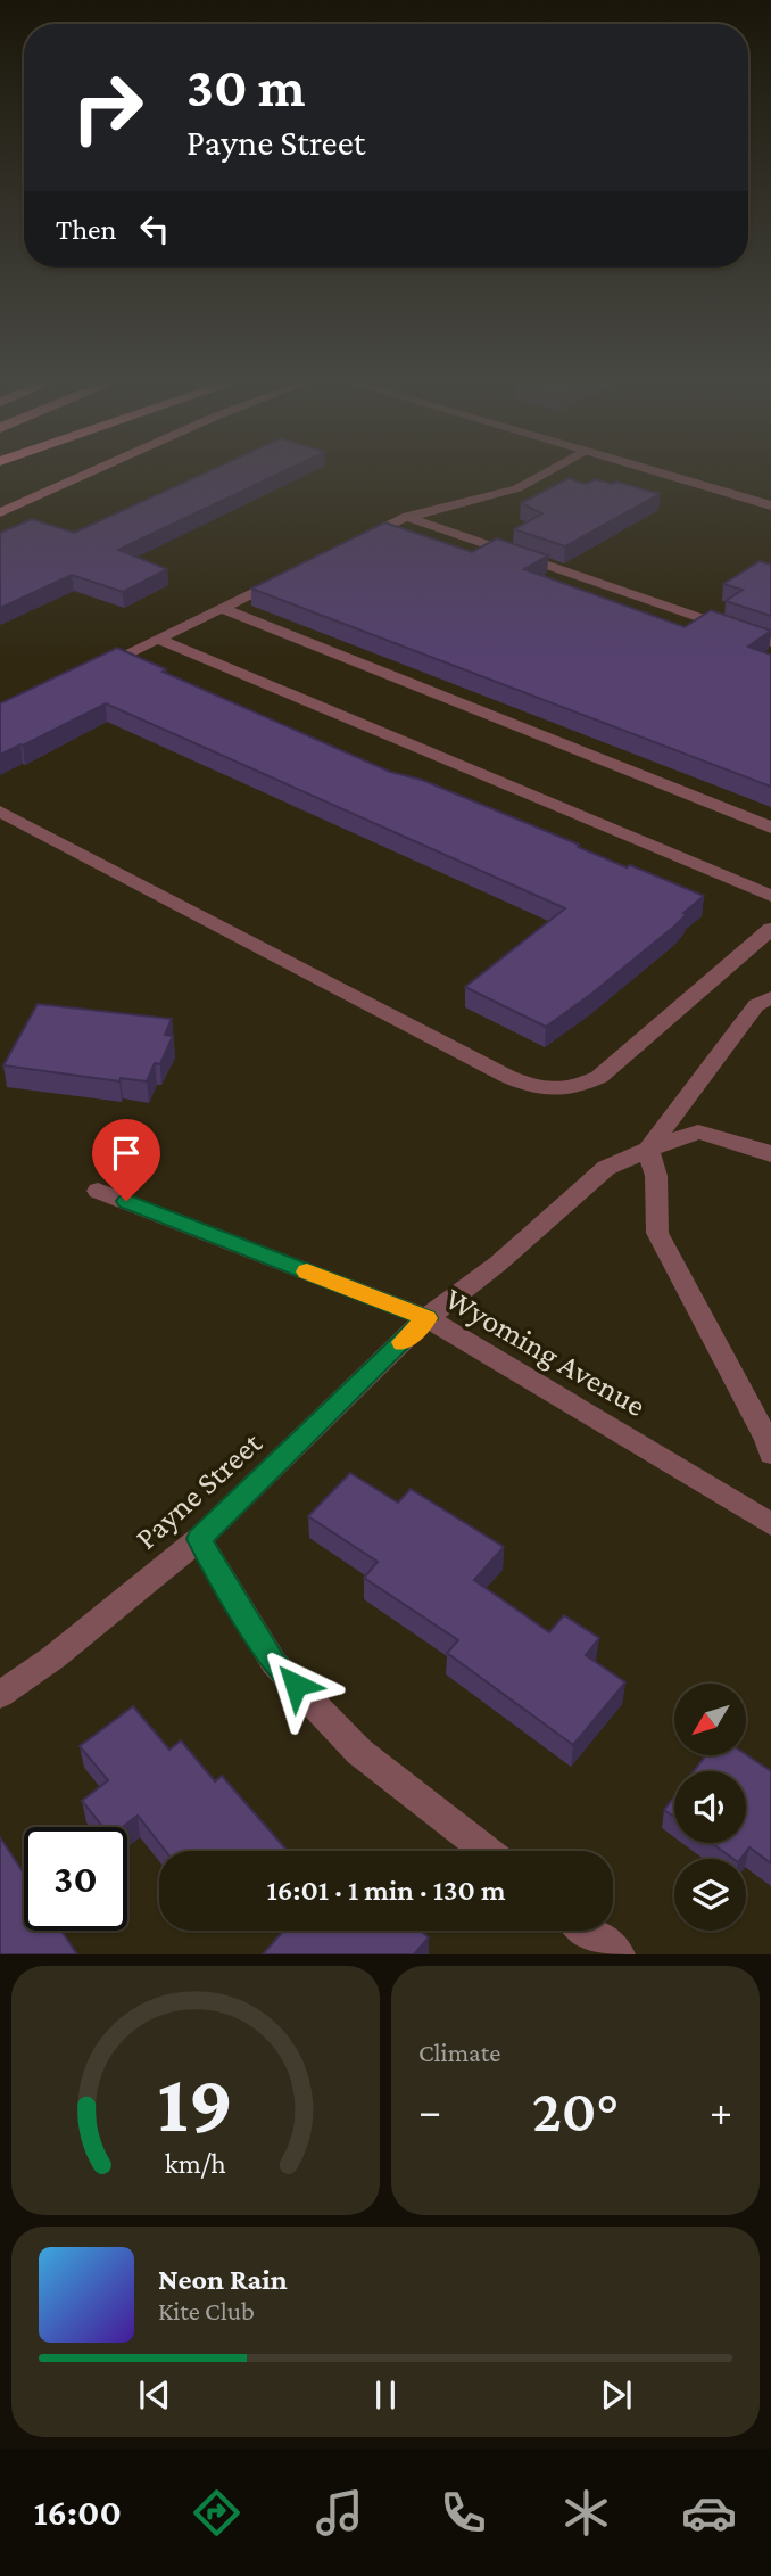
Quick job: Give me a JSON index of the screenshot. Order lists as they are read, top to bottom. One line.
{"streets":{"street":["Wyoming Avenue","Payne Street"]},"crossings":[["Wyoming Avenue","Payne Street"]],"north":"bottom left","page":{"turn":["30 m","Payne Street"],"then":"Then","limit":"30","trip":"16:01 · 1 min · 130 m","tile":"Climate","heat":["−","20°","+"],"song":["Neon Rain","Kite Club"],"tabs":"16:00","gauge":["19","km/h"]}}
